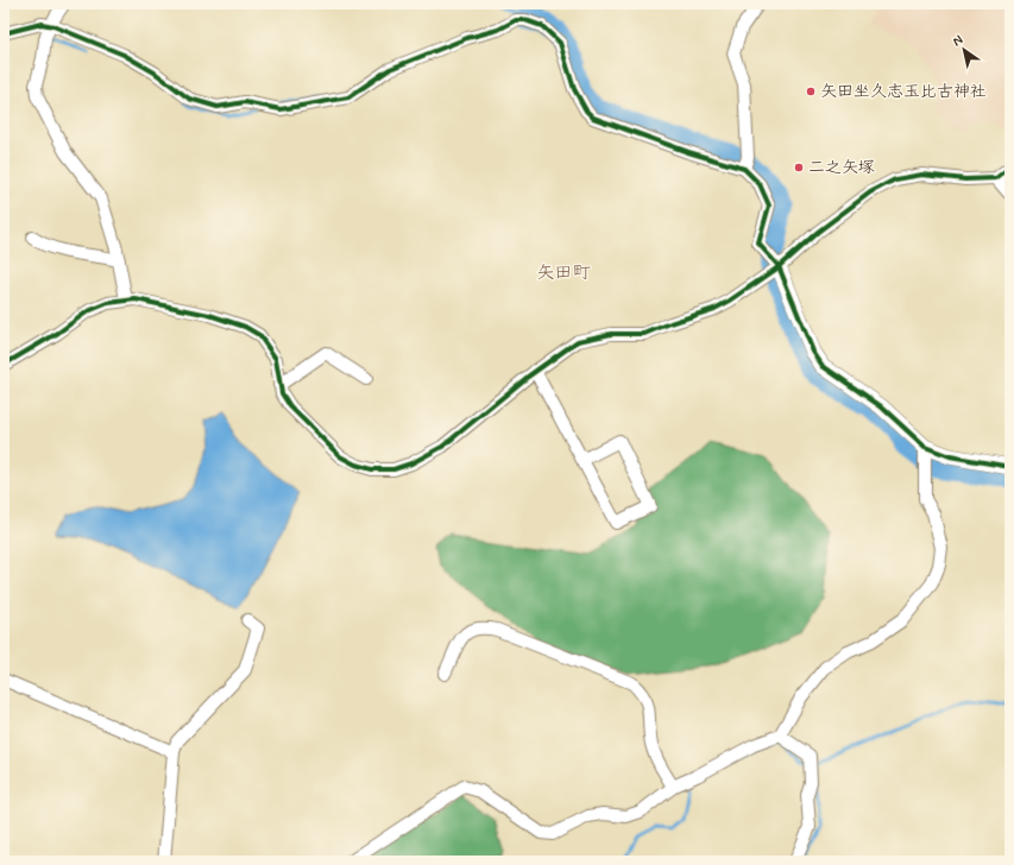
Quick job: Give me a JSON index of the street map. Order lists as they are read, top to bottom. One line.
{"districts":["矢田町"],"places":["矢田坐久志玉比古神社","二之矢塚"],"north":"top left"}
